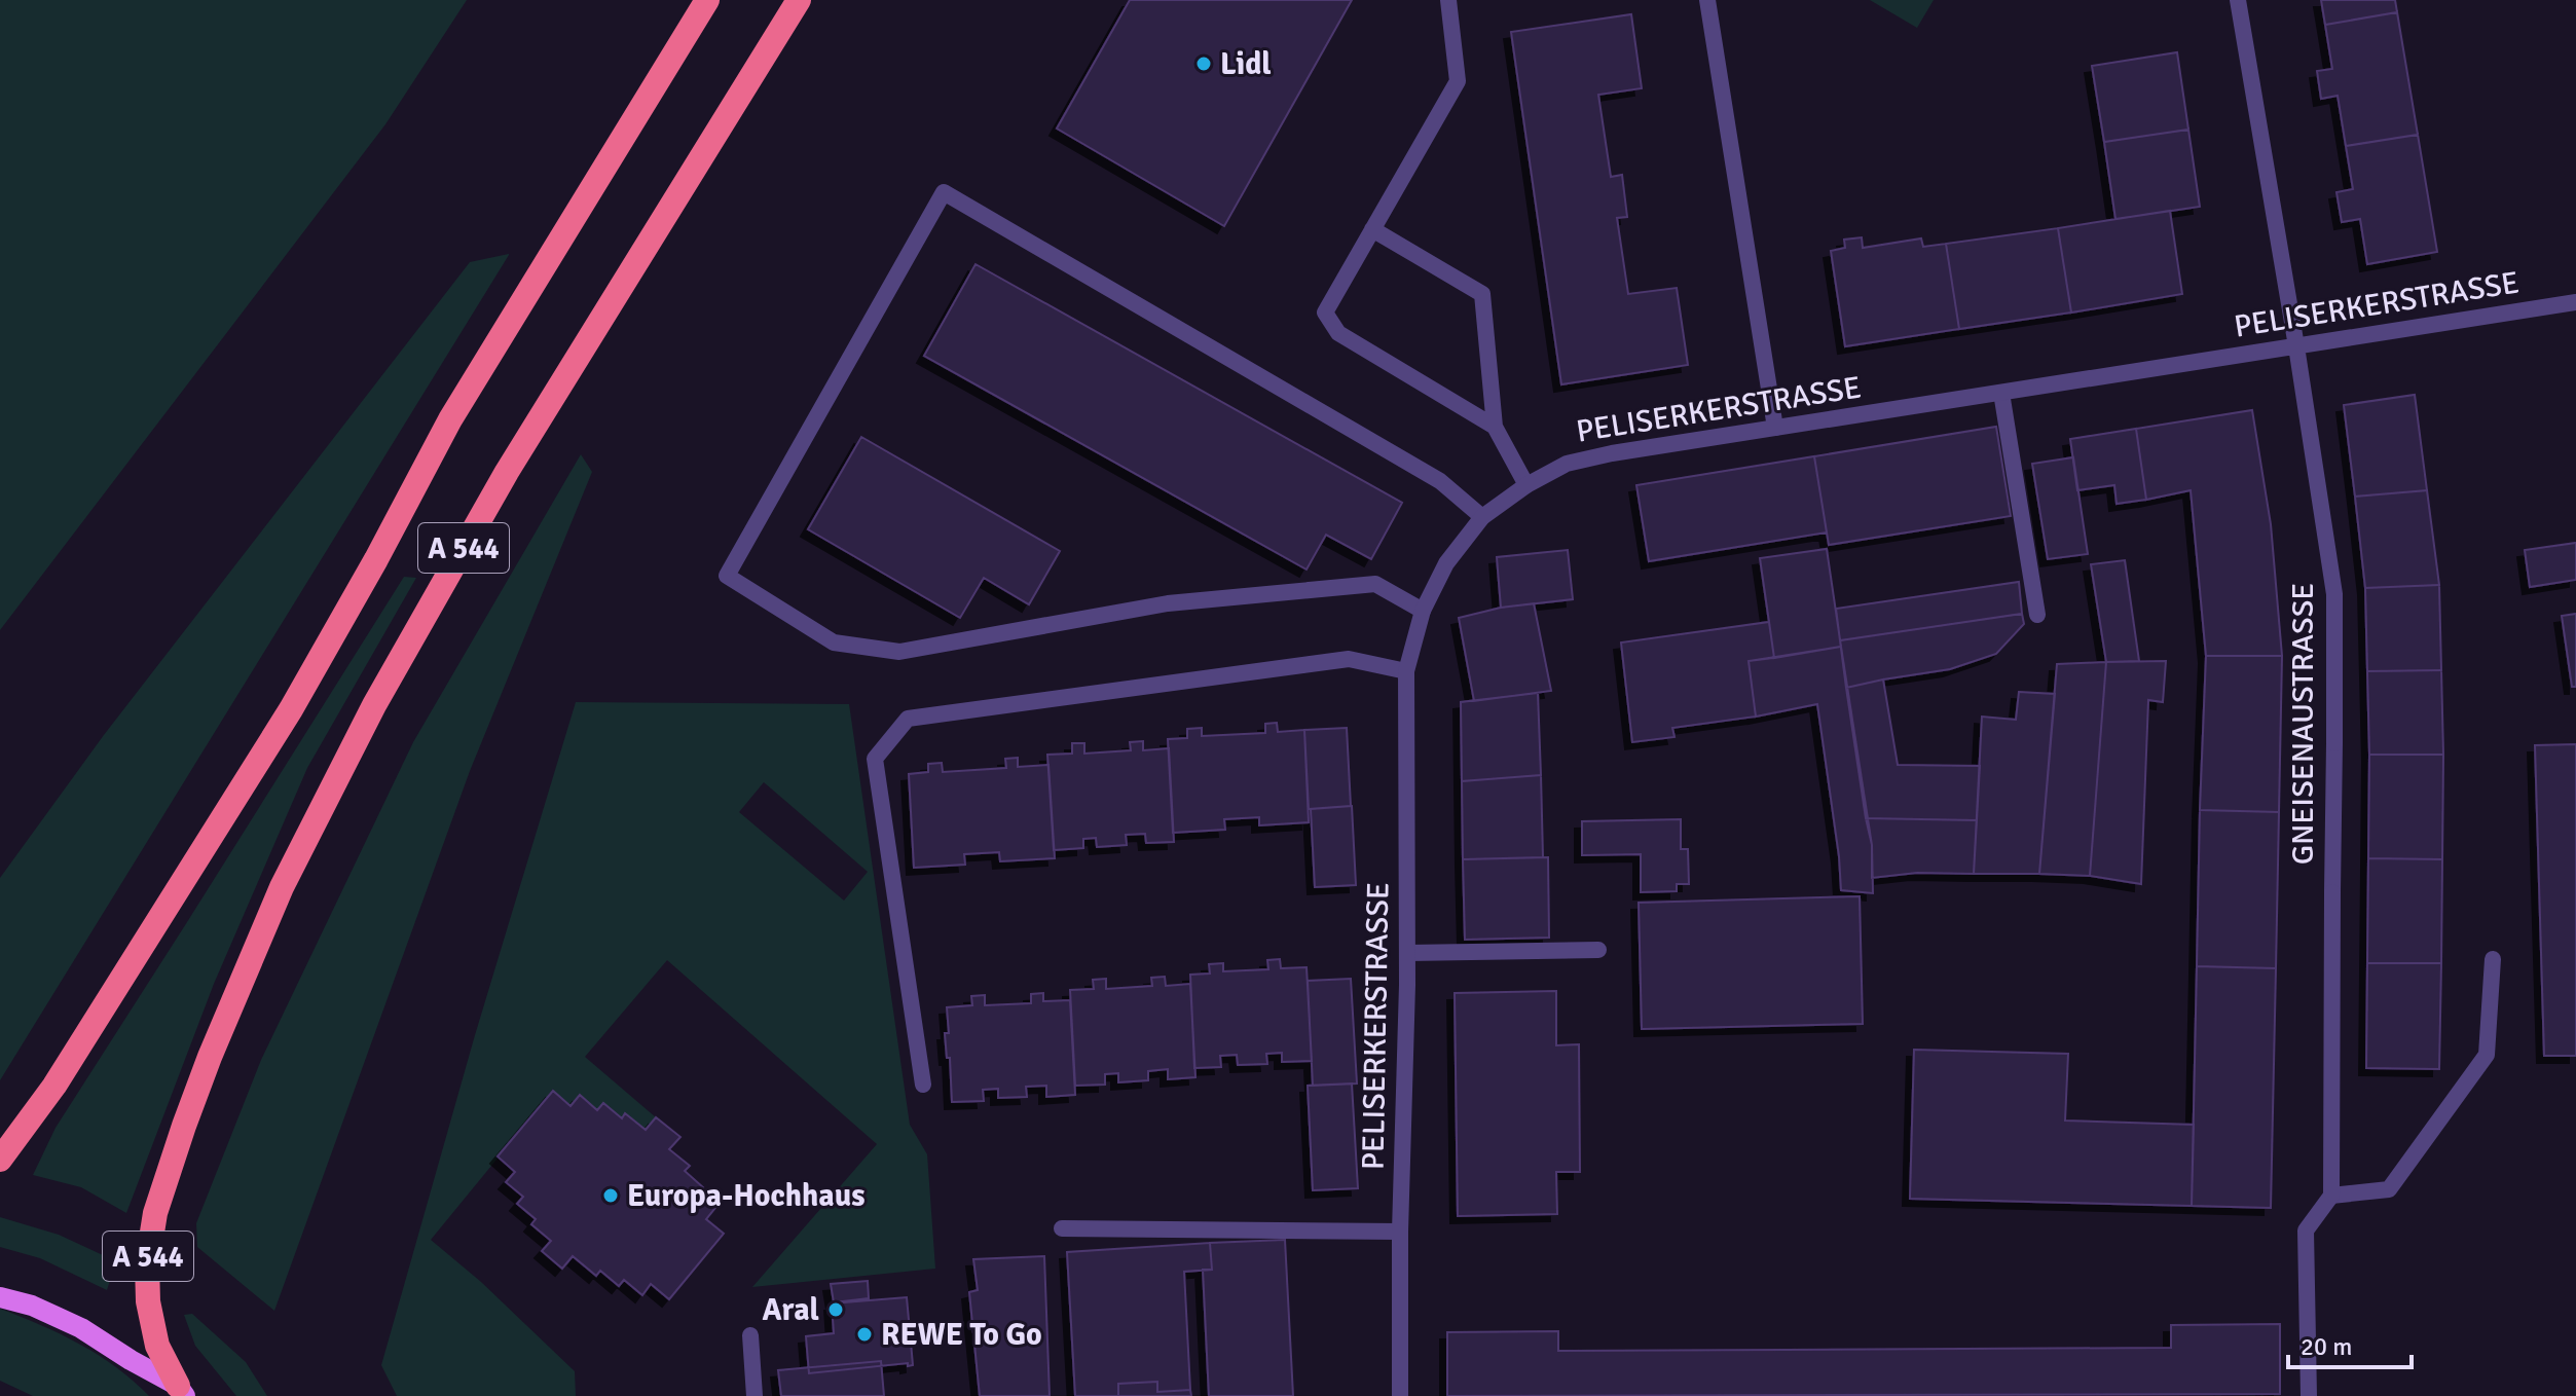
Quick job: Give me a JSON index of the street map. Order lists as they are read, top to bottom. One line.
{"streets":{"highway":["A 544"],"street":["PELISERKERSTRASSE","GNEISENAUSTRASSE"]},"crossings":[["PELISERKERSTRASSE","GNEISENAUSTRASSE"]],"places":["Lidl","Europa-Hochhaus","Aral","REWE To Go"],"scale_bar":"20 m"}
